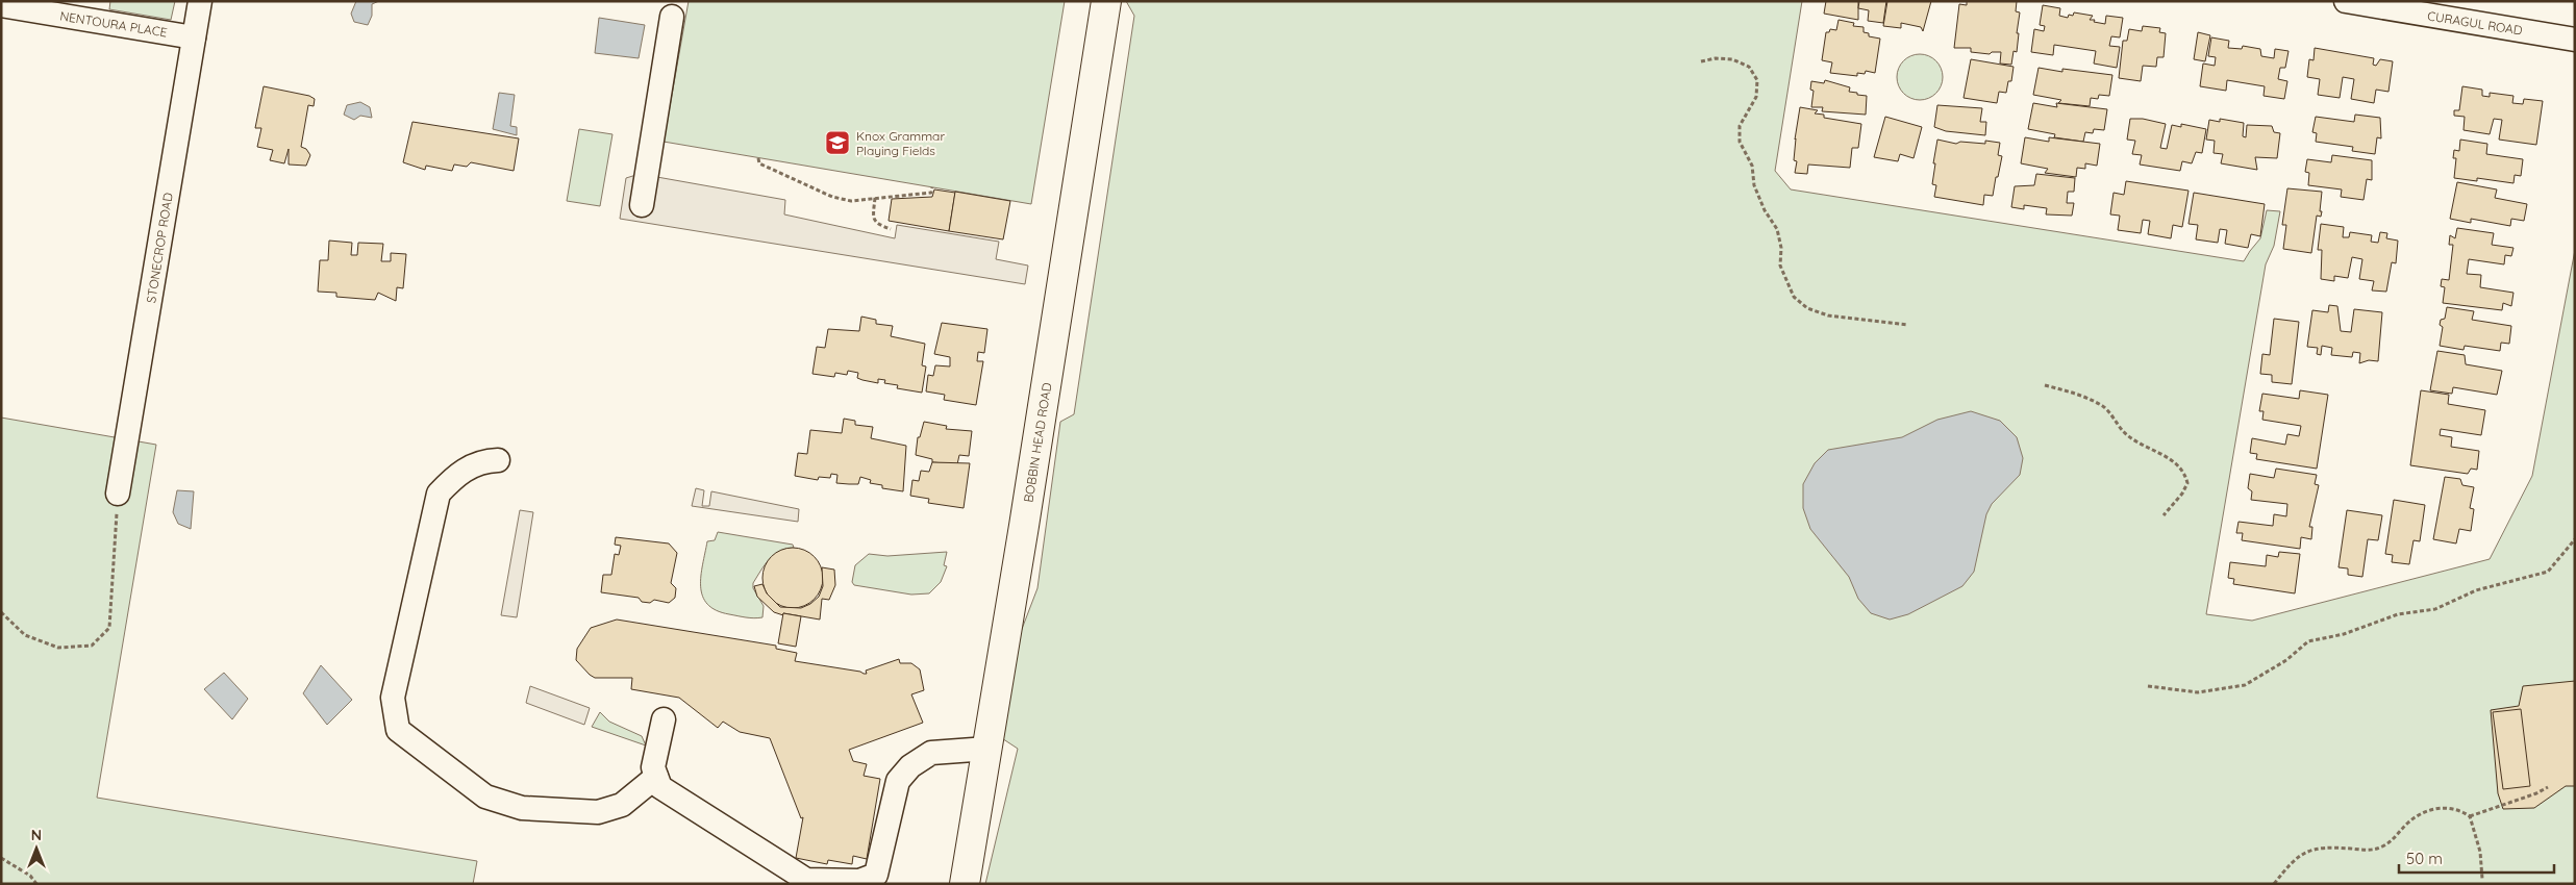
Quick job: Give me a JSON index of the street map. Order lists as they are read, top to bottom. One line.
{"streets":{"main road":["BOBBIN HEAD ROAD"],"street":["CURAGUL ROAD","NENTOURA PLACE","STONECROP ROAD"]},"crossings":[["NENTOURA PLACE","STONECROP ROAD"]],"places":{"school or university":["Knox Grammar Playing Fields"]},"scale_bar":"50 m","north":"top"}
